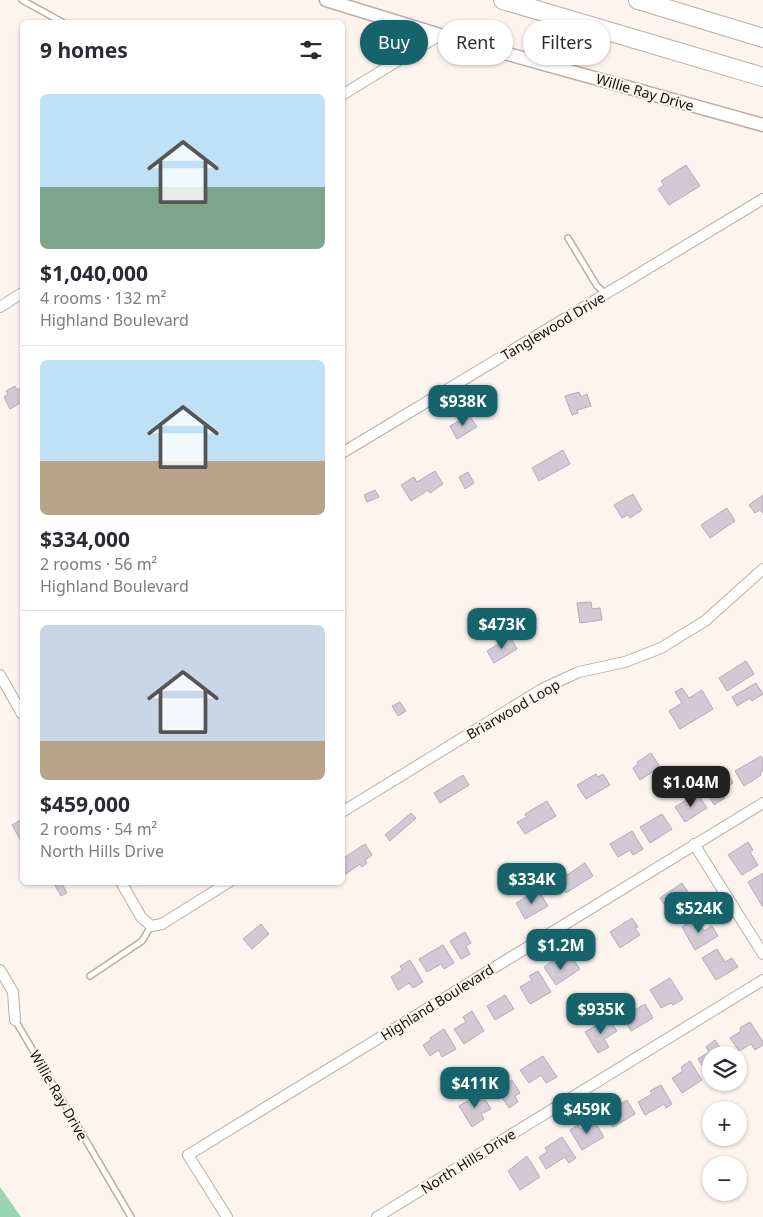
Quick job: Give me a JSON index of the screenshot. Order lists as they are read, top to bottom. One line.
{"streets":{"street":["Willie Ray Drive","Tanglewood Drive","Briarwood Loop","Highland Boulevard","North Hills Drive"]},"page":{"chip":["Buy","Rent","Filters"],"heading":"9 homes","list":[{"name":"$1,040,000","note":"4 rooms · 132 m² · Highland Boulevard"},{"name":"$334,000","note":"2 rooms · 56 m² · Highland Boulevard"},{"name":"$459,000","note":"2 rooms · 54 m² · North Hills Drive"}],"price":["$938K","$473K","$1.04M","$334K","$524K","$1.2M","$935K","$411K","$459K"],"map_buttons":["+","−"]}}
